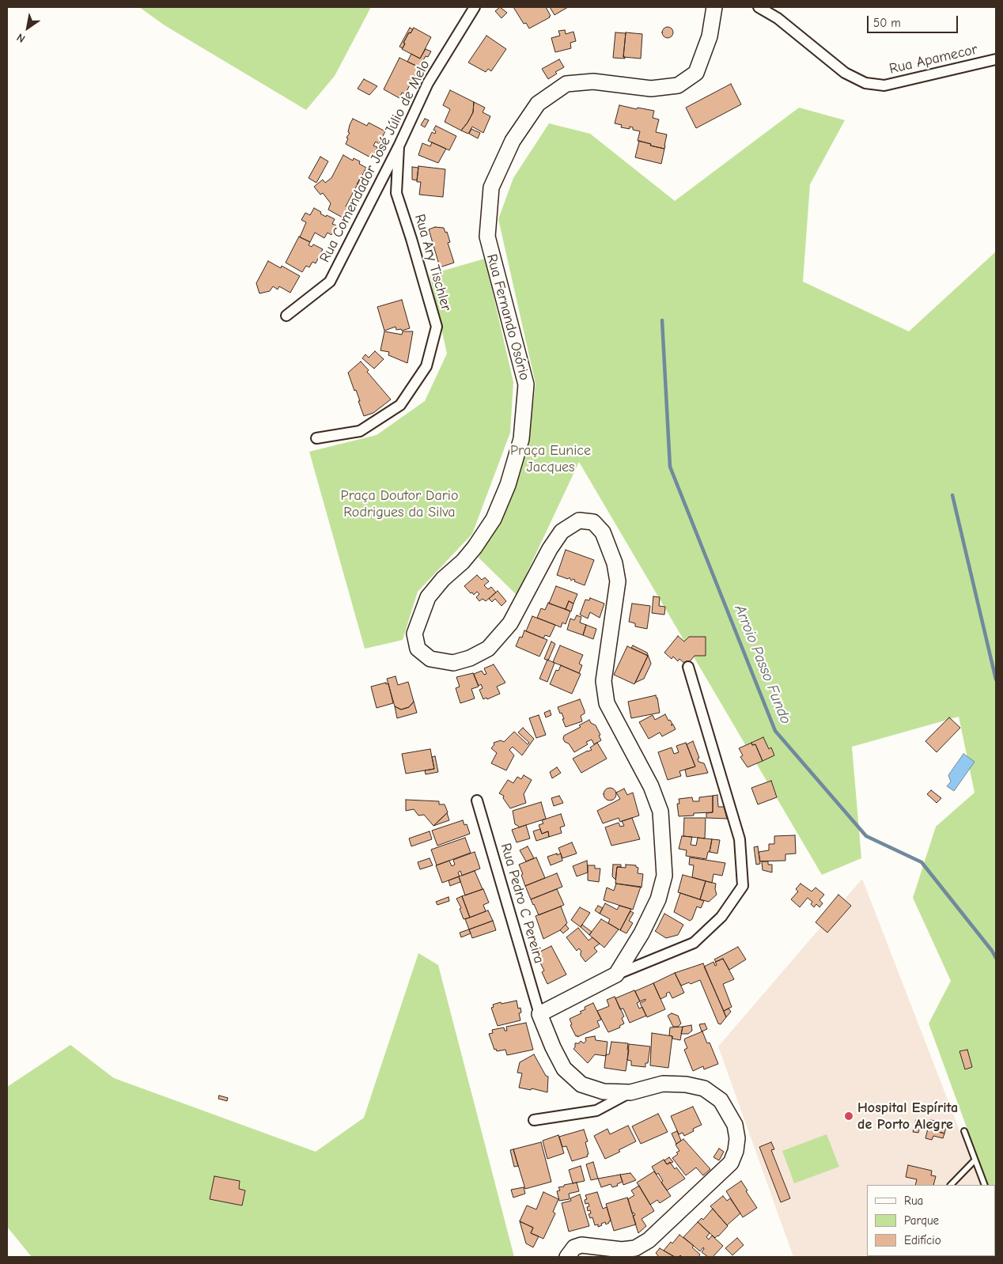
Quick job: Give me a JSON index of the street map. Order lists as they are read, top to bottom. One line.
{"streets":{"street":["Rua Apamecor","Rua Comendador José Júlio de Melo","Rua Ary Tischler","Rua Fernando Osório","Rua Pedro C Pereira"]},"crossings":[["Rua Comendador José Júlio de Melo","Rua Ary Tischler"]],"water":["Arroio Passo Fundo"],"parks":["Praça Eunice Jacques","Praça Doutor Dario Rodrigues da Silva"],"places":["Hospital Espírita de Porto Alegre"],"legend":["Rua","Parque","Edifício"],"scale_bar":"50 m","north":"bottom left"}
